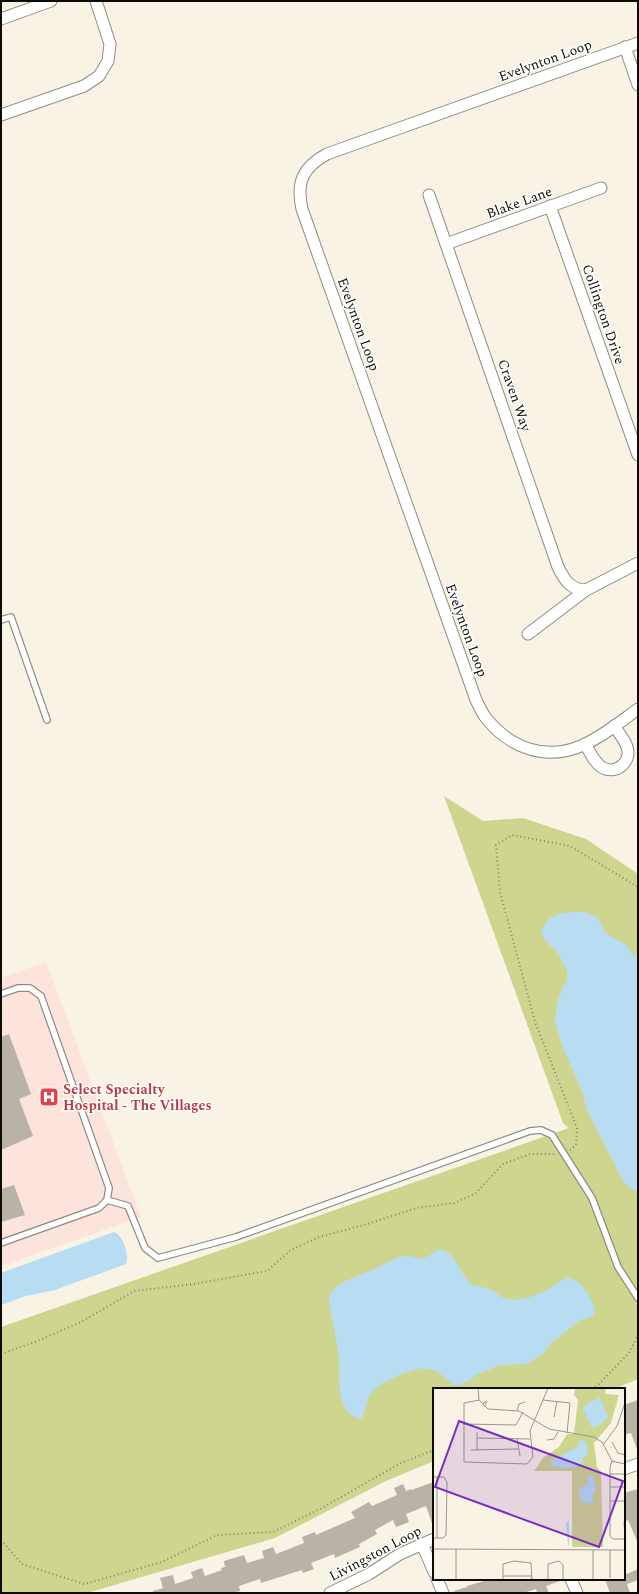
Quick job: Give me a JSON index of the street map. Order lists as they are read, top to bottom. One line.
{"streets":{"street":["Evelynton Loop","Blake Lane","Collington Drive","Craven Way","Livingston Loop"]},"crossings":[["Blake Lane","Collington Drive"],["Blake Lane","Craven Way"]],"places":{"hospital":["Select Specialty Hospital - The Villages"]}}
